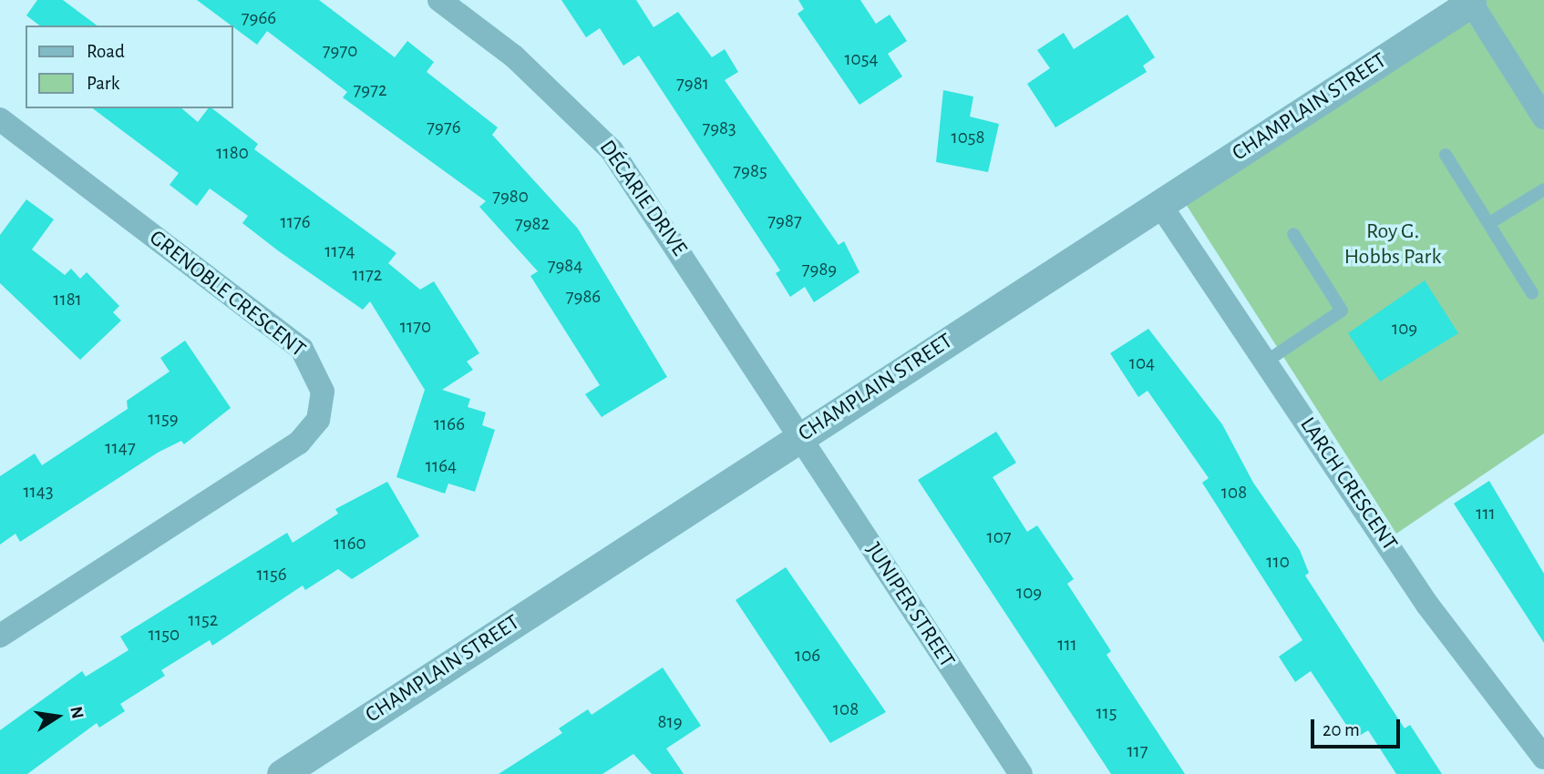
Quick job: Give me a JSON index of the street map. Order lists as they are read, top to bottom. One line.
{"streets":{"street":["CHAMPLAIN STREET","DÉCARIE DRIVE","GRENOBLE CRESCENT","LARCH CRESCENT","JUNIPER STREET"]},"crossings":[["CHAMPLAIN STREET","DÉCARIE DRIVE"],["CHAMPLAIN STREET","LARCH CRESCENT"],["CHAMPLAIN STREET","JUNIPER STREET"],["DÉCARIE DRIVE","JUNIPER STREET"]],"parks":["Roy G. Hobbs Park"],"house_numbers":["7966","7970","1054","7981","7972","7976","7983","1058","1180","7985","7980","7987","1176","7982","1174","7984","7989","1172","7986","1181","1170","109","104","1159","1166","1147","1164","1143","108","111","107","1160","110","1156","109","1152","1150","111","106","108","115","819","117"],"legend":["Road","Park"],"scale_bar":"20 m","north":"right"}
